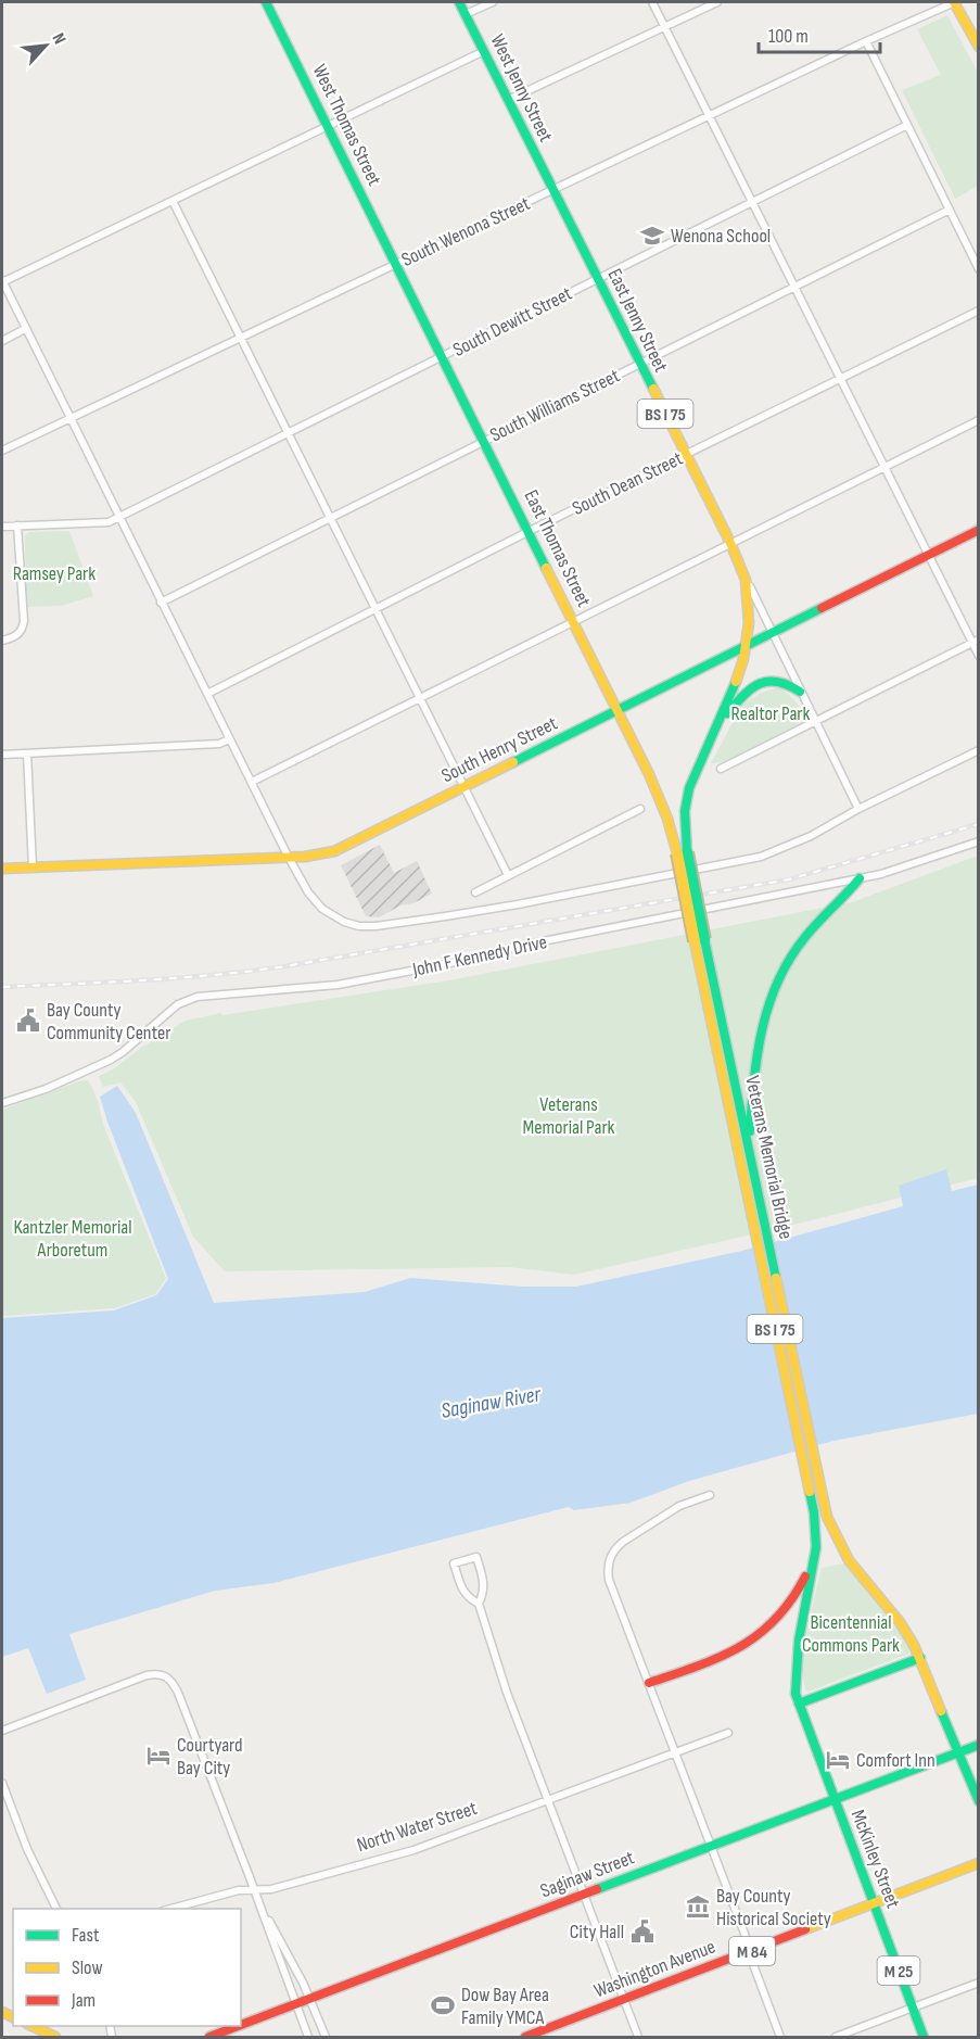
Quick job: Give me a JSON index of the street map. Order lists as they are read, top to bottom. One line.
{"streets":{"main road":["West Jenny Street","West Thomas Street","East Jenny Street","BS I 75","East Thomas Street","South Henry Street","Veterans Memorial Bridge","McKinley Street","Saginaw Street","M 84","Washington Avenue","M 25"],"street":["South Wenona Street","South Dewitt Street","South Williams Street","South Dean Street","John F Kennedy Drive","North Water Street"]},"crossings":[["West Jenny Street","South Wenona Street"],["West Jenny Street","East Jenny Street"],["West Thomas Street","South Wenona Street"],["West Thomas Street","East Thomas Street"],["South Wenona Street","East Jenny Street"],["South Wenona Street","East Thomas Street"],["East Jenny Street","South Dewitt Street"],["East Jenny Street","South Williams Street"],["East Jenny Street","South Dean Street"],["East Jenny Street","South Henry Street"],["East Jenny Street","Veterans Memorial Bridge"],["South Dewitt Street","East Thomas Street"],["South Williams Street","East Thomas Street"],["BS I 75","Veterans Memorial Bridge"],["BS I 75","Saginaw Street"],["South Dean Street","East Thomas Street"],["East Thomas Street","South Henry Street"],["East Thomas Street","Veterans Memorial Bridge"],["South Henry Street","Veterans Memorial Bridge"],["Veterans Memorial Bridge","McKinley Street"],["McKinley Street","Saginaw Street"],["McKinley Street","Washington Avenue"]],"water":["Saginaw River"],"parks":["Ramsey Park","Realtor Park","Veterans Memorial Park","Kantzler Memorial Arboretum","Bicentennial Commons Park"],"places":{"school or university":["Wenona School"],"public building":["Bay County Community Center","City Hall"],"hotel":["Courtyard Bay City","Comfort Inn"],"museum":["Bay County Historical Society"],"sports":["Dow Bay Area Family YMCA"]},"legend":["Fast","Slow","Jam"],"scale_bar":"100 m","north":"top right"}
